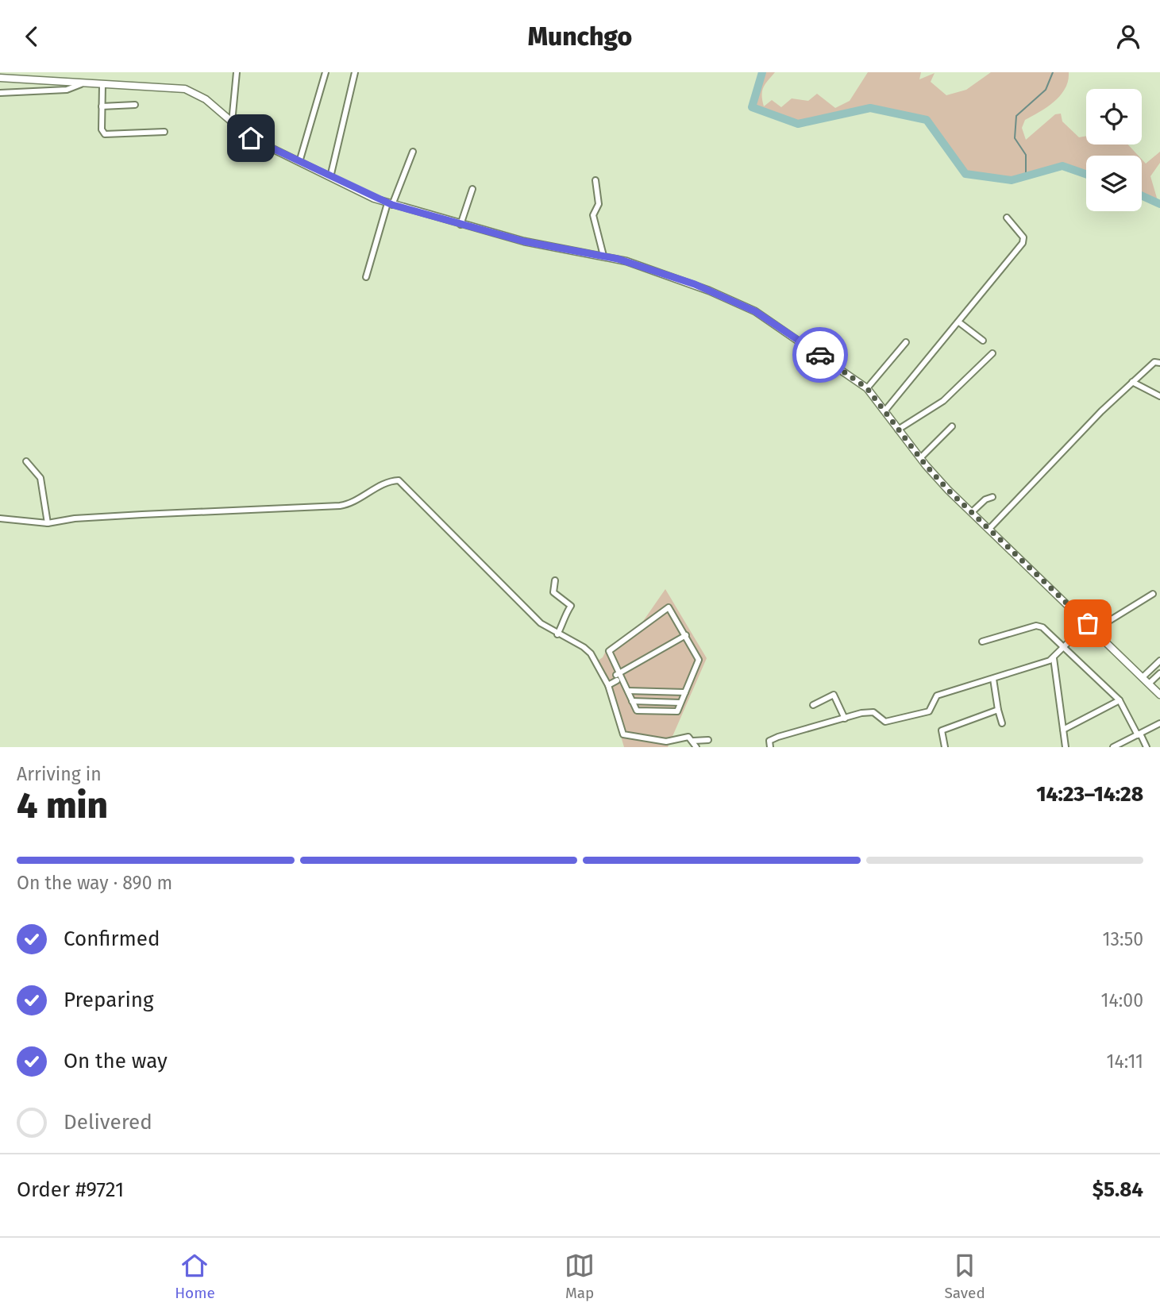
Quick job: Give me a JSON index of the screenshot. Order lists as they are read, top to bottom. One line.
{"page":{"header":"Munchgo","heading":["4 min","Arriving in","14:23–14:28"],"panel":["Order #9721","$5.84"],"bar":"On the way · 890 m","list":[["Confirmed","13:50"],["Preparing","14:00"],["On the way","14:11"],"Delivered"],"tabs":["Home","Map","Saved"]}}
